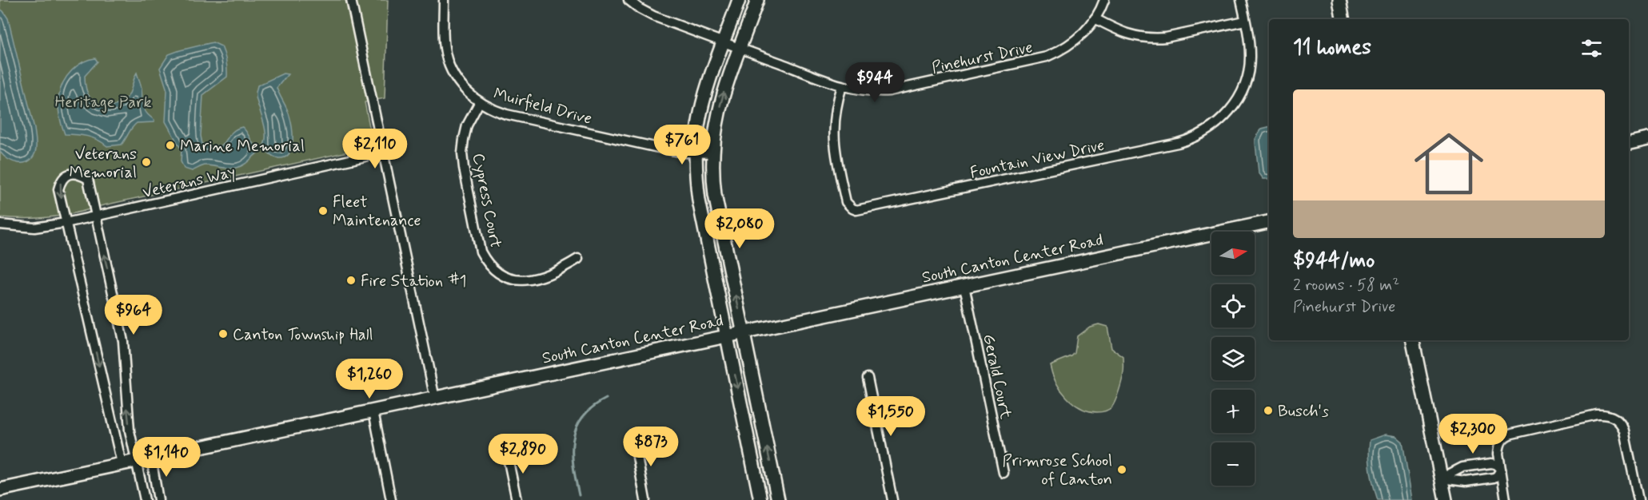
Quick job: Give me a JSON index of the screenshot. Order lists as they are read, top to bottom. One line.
{"streets":{"main road":["South Canton Center Road"],"street":["Pinehurst Drive","Muirfield Drive","Fountain View Drive","Veterans Way","Cypress Court","Gerald Court"]},"crossings":[["Pinehurst Drive","Fountain View Drive"],["Muirfield Drive","Cypress Court"],["South Canton Center Road","Gerald Court"]],"parks":["Heritage Park"],"places":["Marine Memorial","Veterans Memorial","Fleet Maintenance","Fire Station #1","Canton Township Hall","Busch's","Primrose School of Canton"],"north":"right","page":{"heading":"11 homes","price":["$944","$761","$2,110","$2,080","$964","$1,260","$1,550","$2,300","$873","$2,890","$1,140"],"list":[{"name":"$944/mo","note":"2 rooms · 58 m² · Pinehurst Drive"}],"map_buttons":["+","−"]}}
